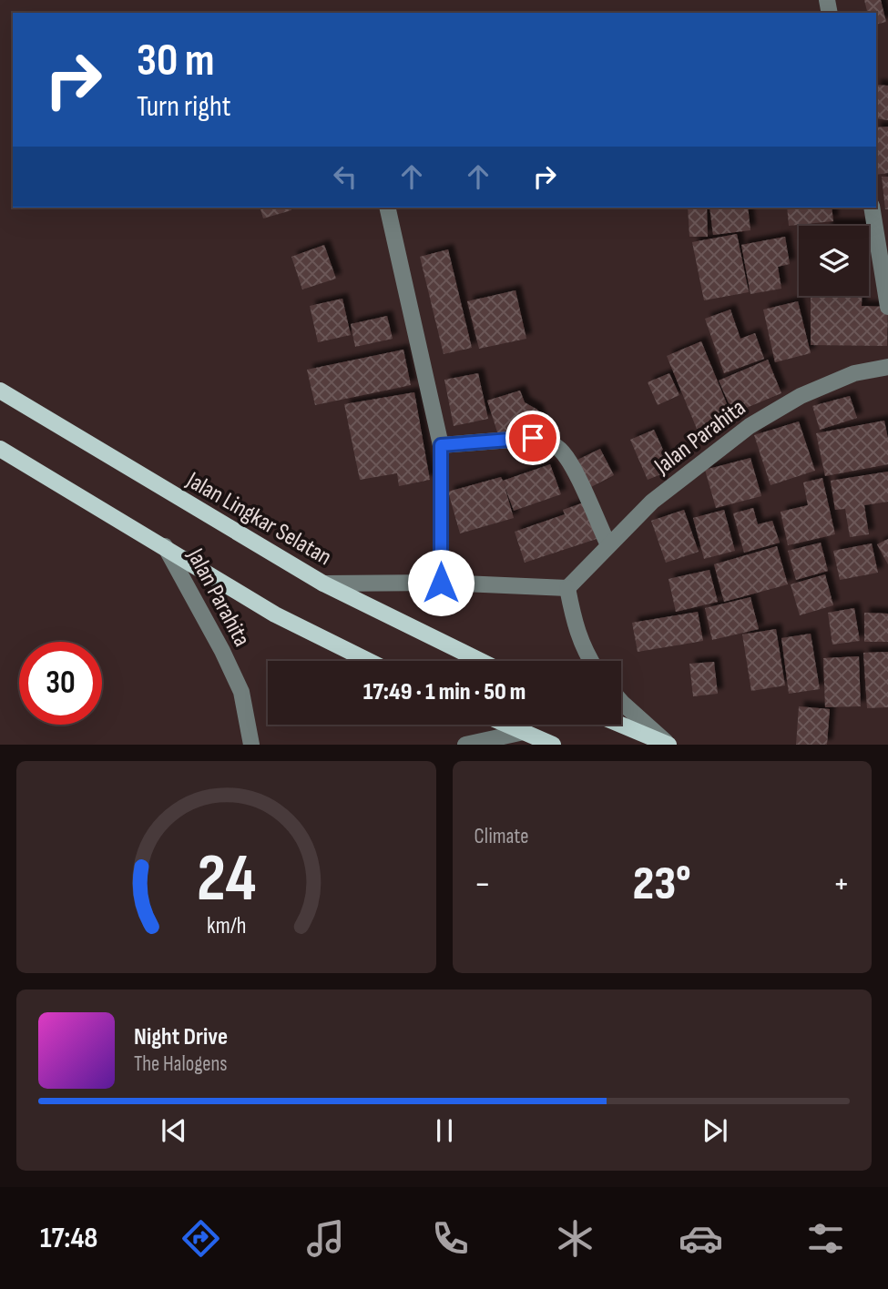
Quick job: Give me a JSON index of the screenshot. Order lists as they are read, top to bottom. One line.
{"streets":{"main road":["Jalan Lingkar Selatan"],"street":["Jalan Parahita"]},"page":{"turn":["30 m","Turn right"],"limit":"30","trip":"17:49 · 1 min · 50 m","tile":"Climate","heat":["−","23°","+"],"song":["Night Drive","The Halogens"],"tabs":"17:48","gauge":["24","km/h"]}}
